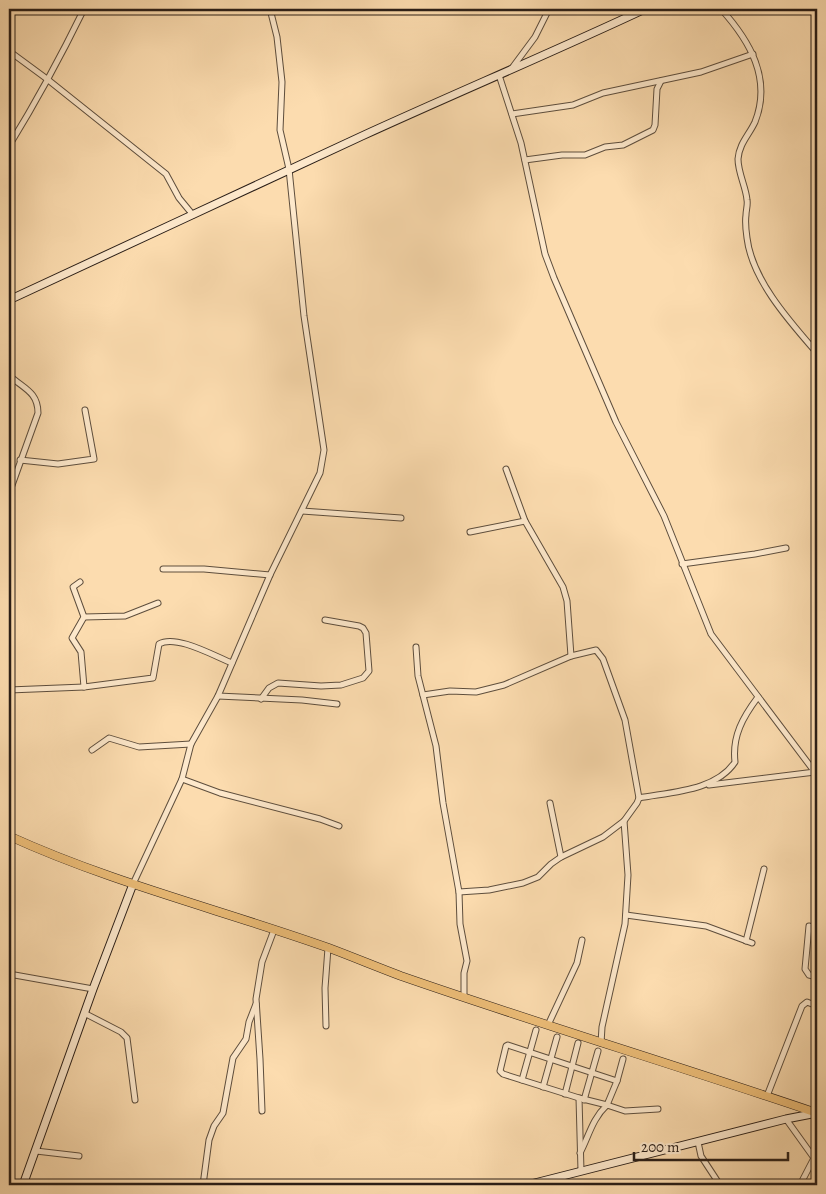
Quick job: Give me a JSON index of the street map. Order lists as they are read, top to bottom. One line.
{"scale_bar":"200 m"}
